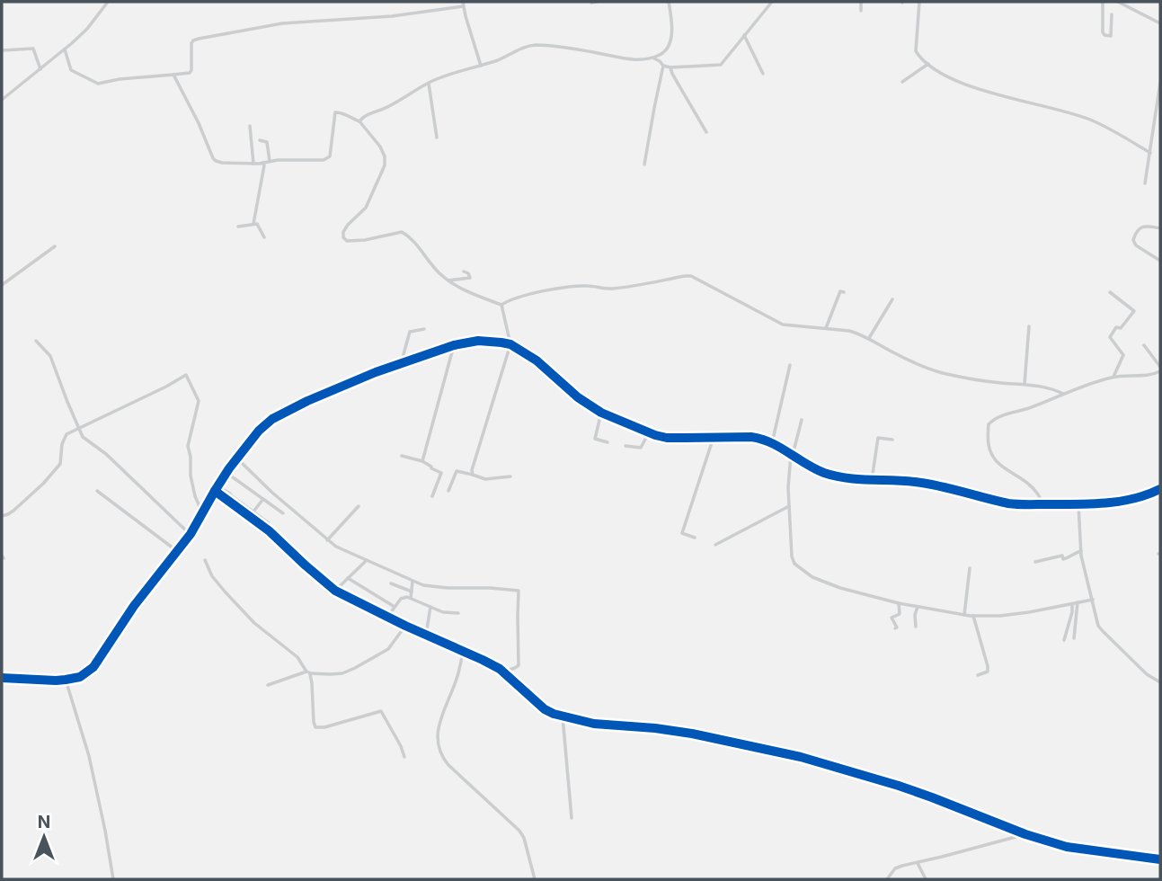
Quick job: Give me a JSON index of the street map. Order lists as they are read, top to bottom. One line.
{"north":"top"}
